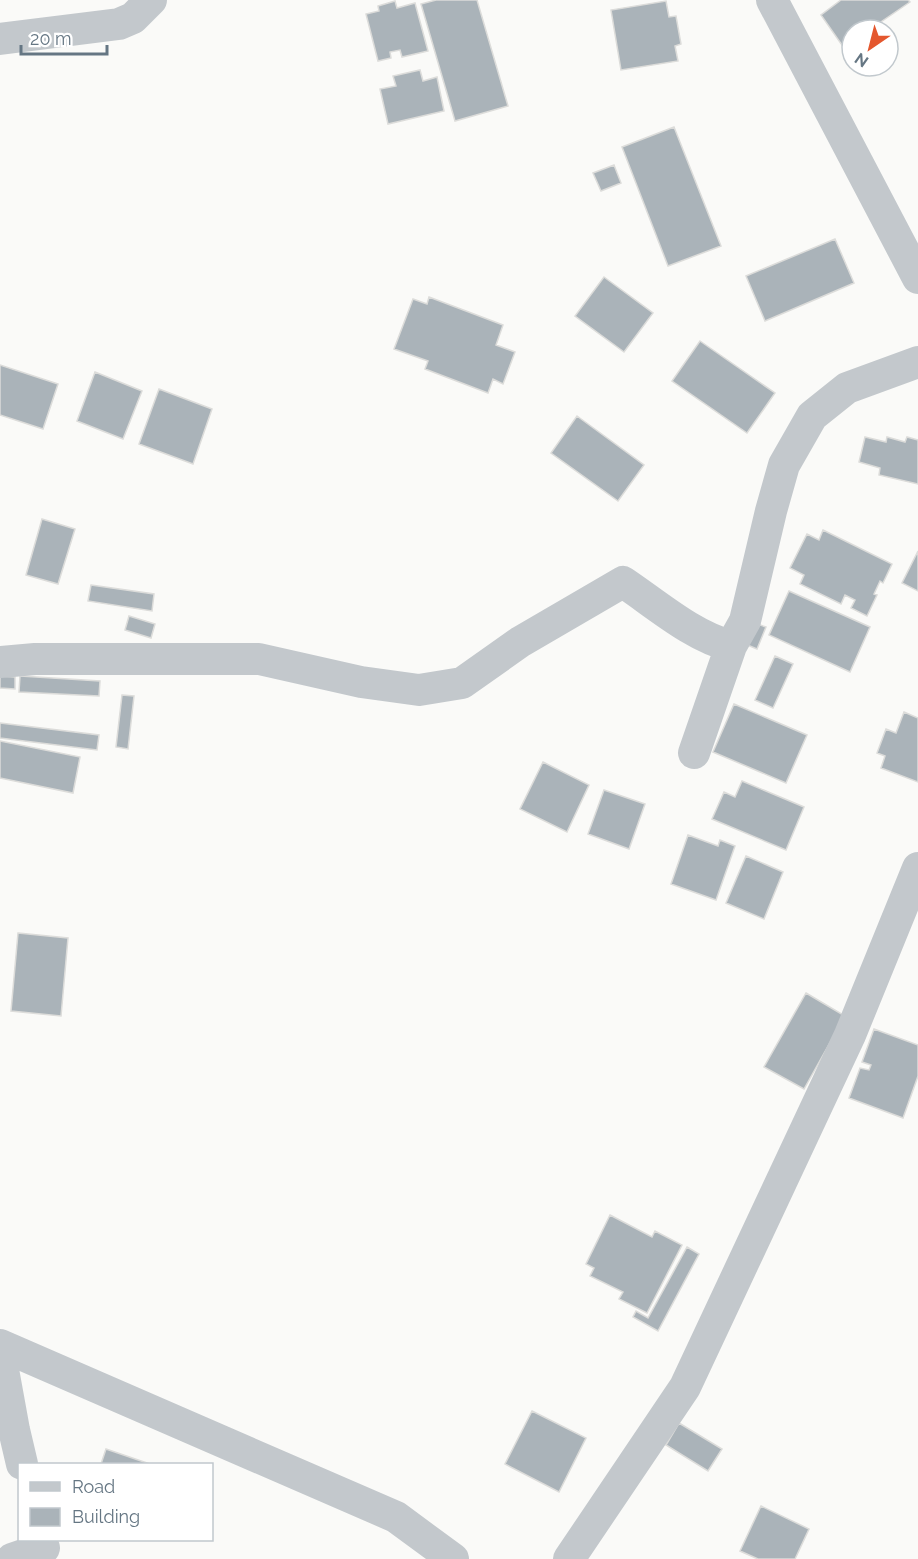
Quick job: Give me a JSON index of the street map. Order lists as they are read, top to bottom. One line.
{"legend":["Road","Building"],"scale_bar":"20 m","north":"bottom left"}
